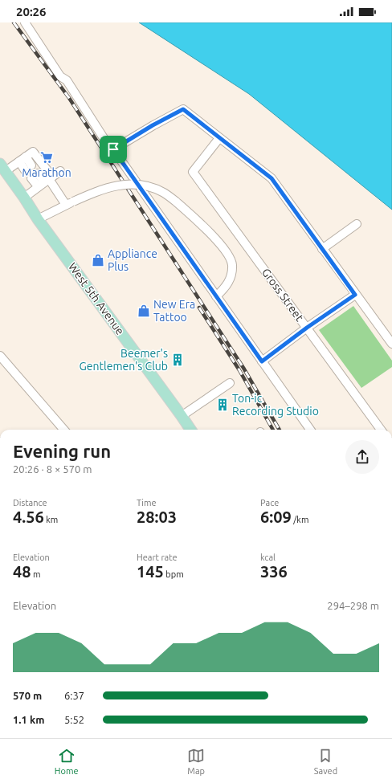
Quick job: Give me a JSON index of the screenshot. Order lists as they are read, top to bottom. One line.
{"streets":{"main road":["West 5th Avenue"],"street":["Gross Street"]},"places":{"supermarket":["Marathon"],"shop":["Appliance Plus","New Era Tattoo"],"building":["Beemer's Gentlemen's Club","Ton-ic Recording Studio"]},"page":{"status":"20:26","heading":["Evening run","20:26 · 8 × 570 m"],"stats":[["Distance","4.56 km"],["Time","28:03"],["Pace","6:09 /km"],["Elevation","48 m"],["Heart rate","145 bpm"],["kcal","336"]],"chart":["Elevation","294–298 m"],"list":[{"name":"570 m","note":"6:37"},{"name":"1.1 km","note":"5:52"}],"tabs":["Home","Map","Saved"]}}
